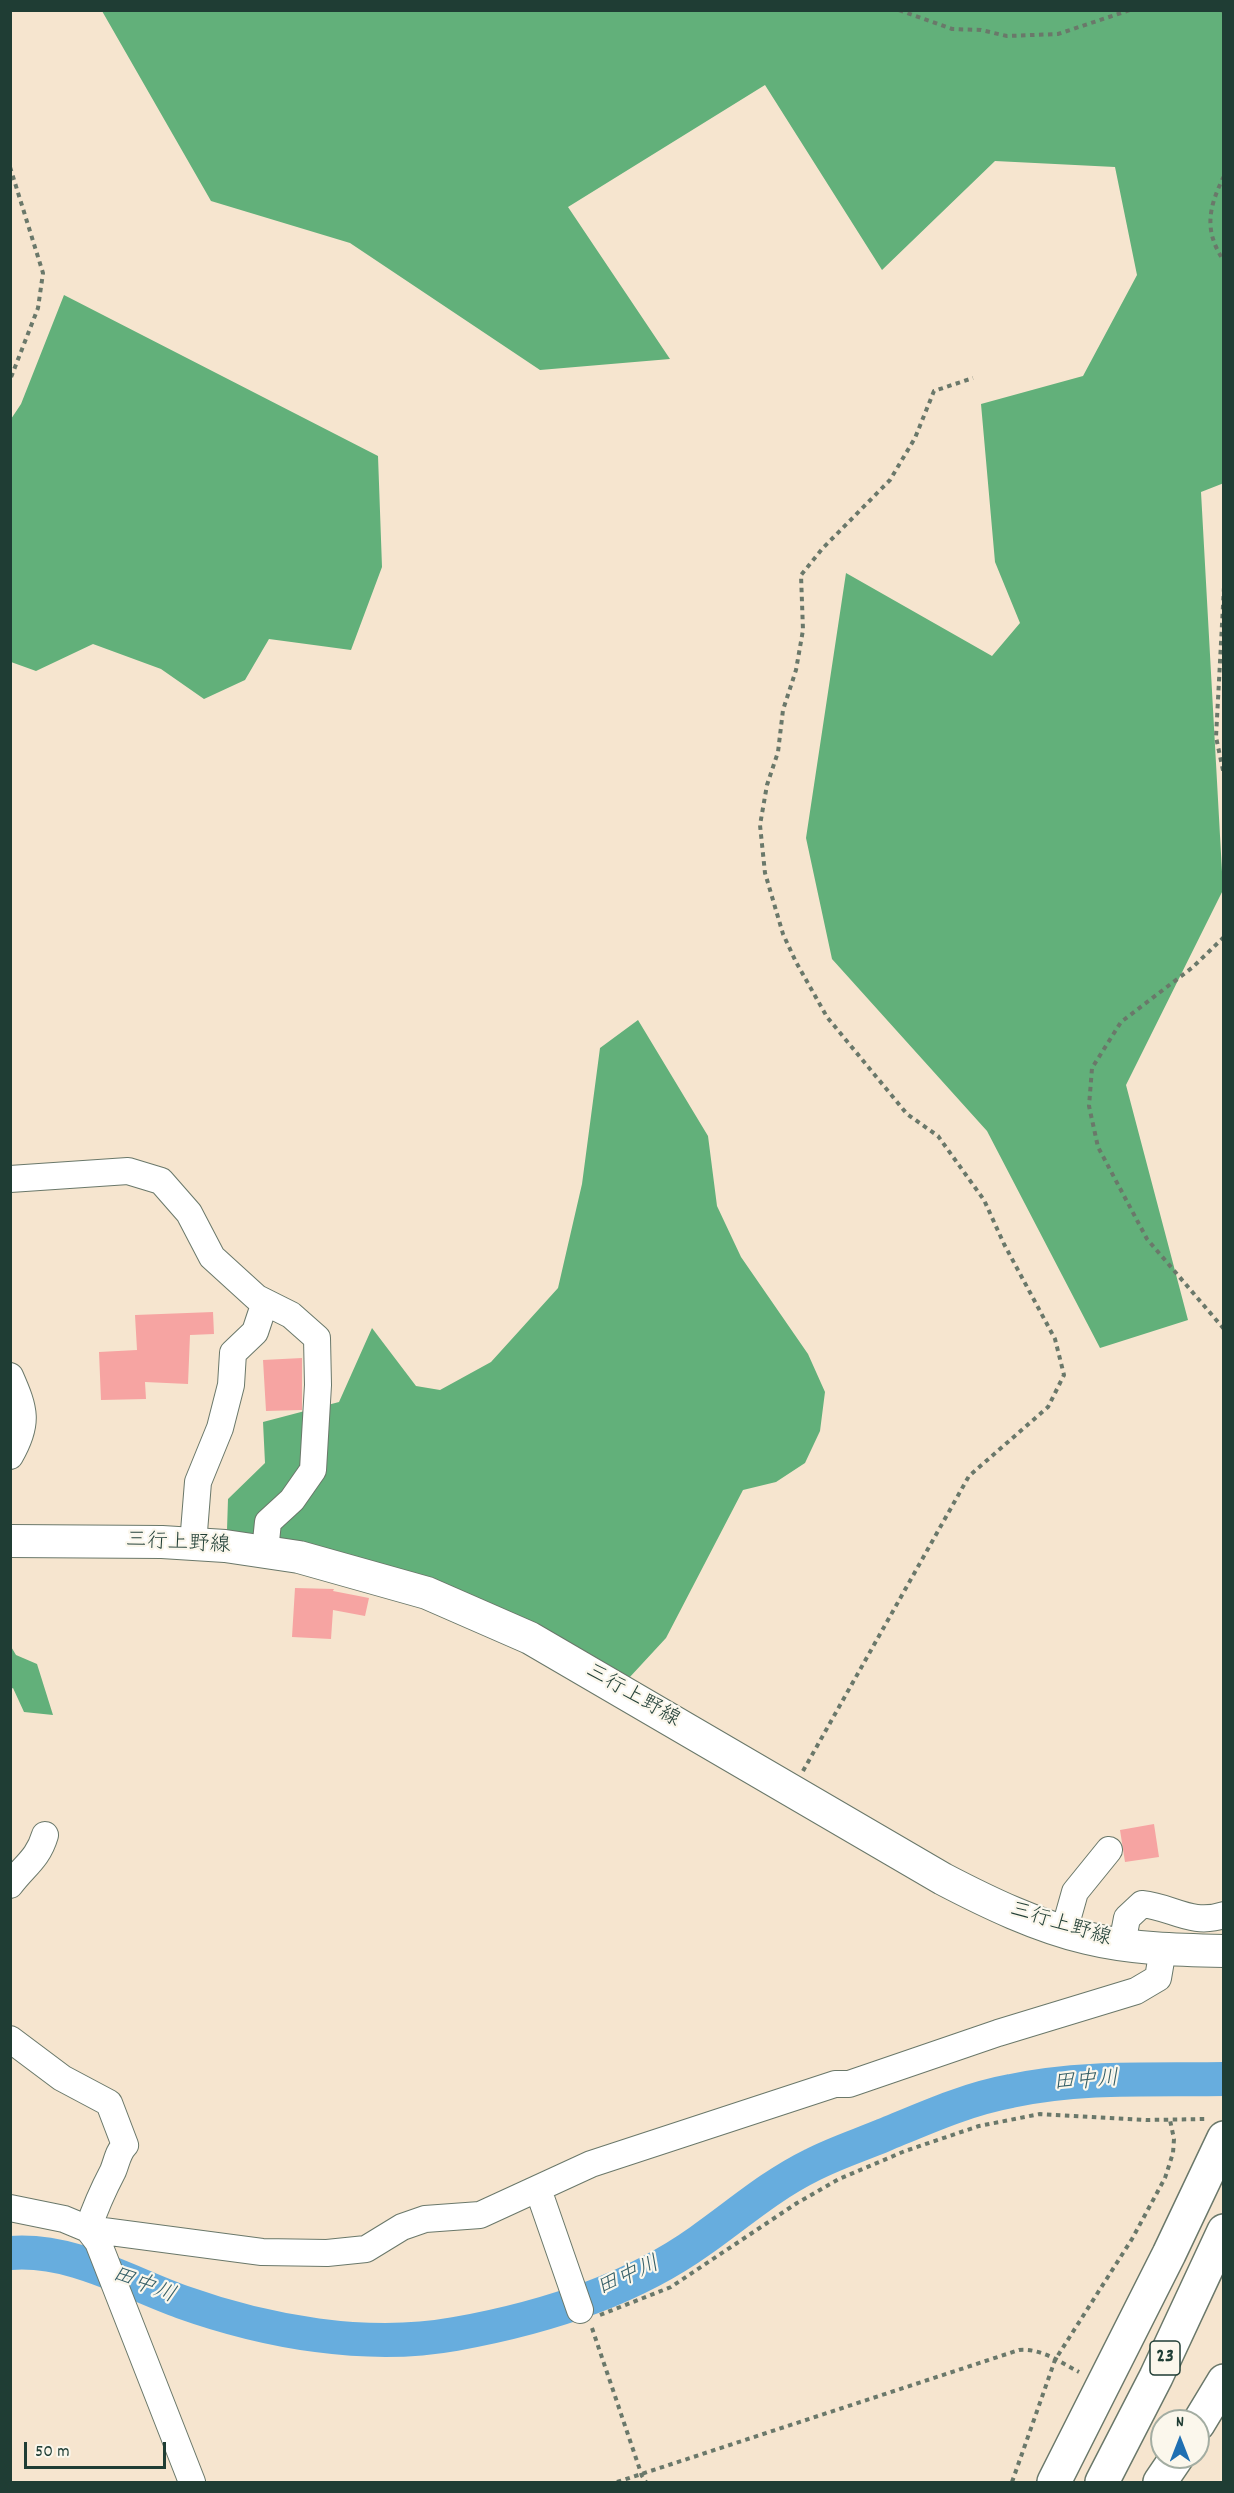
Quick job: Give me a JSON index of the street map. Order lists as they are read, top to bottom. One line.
{"streets":{"highway":["23"],"main road":["三行上野線"]},"water":["田中川"],"scale_bar":"50 m","north":"top"}
